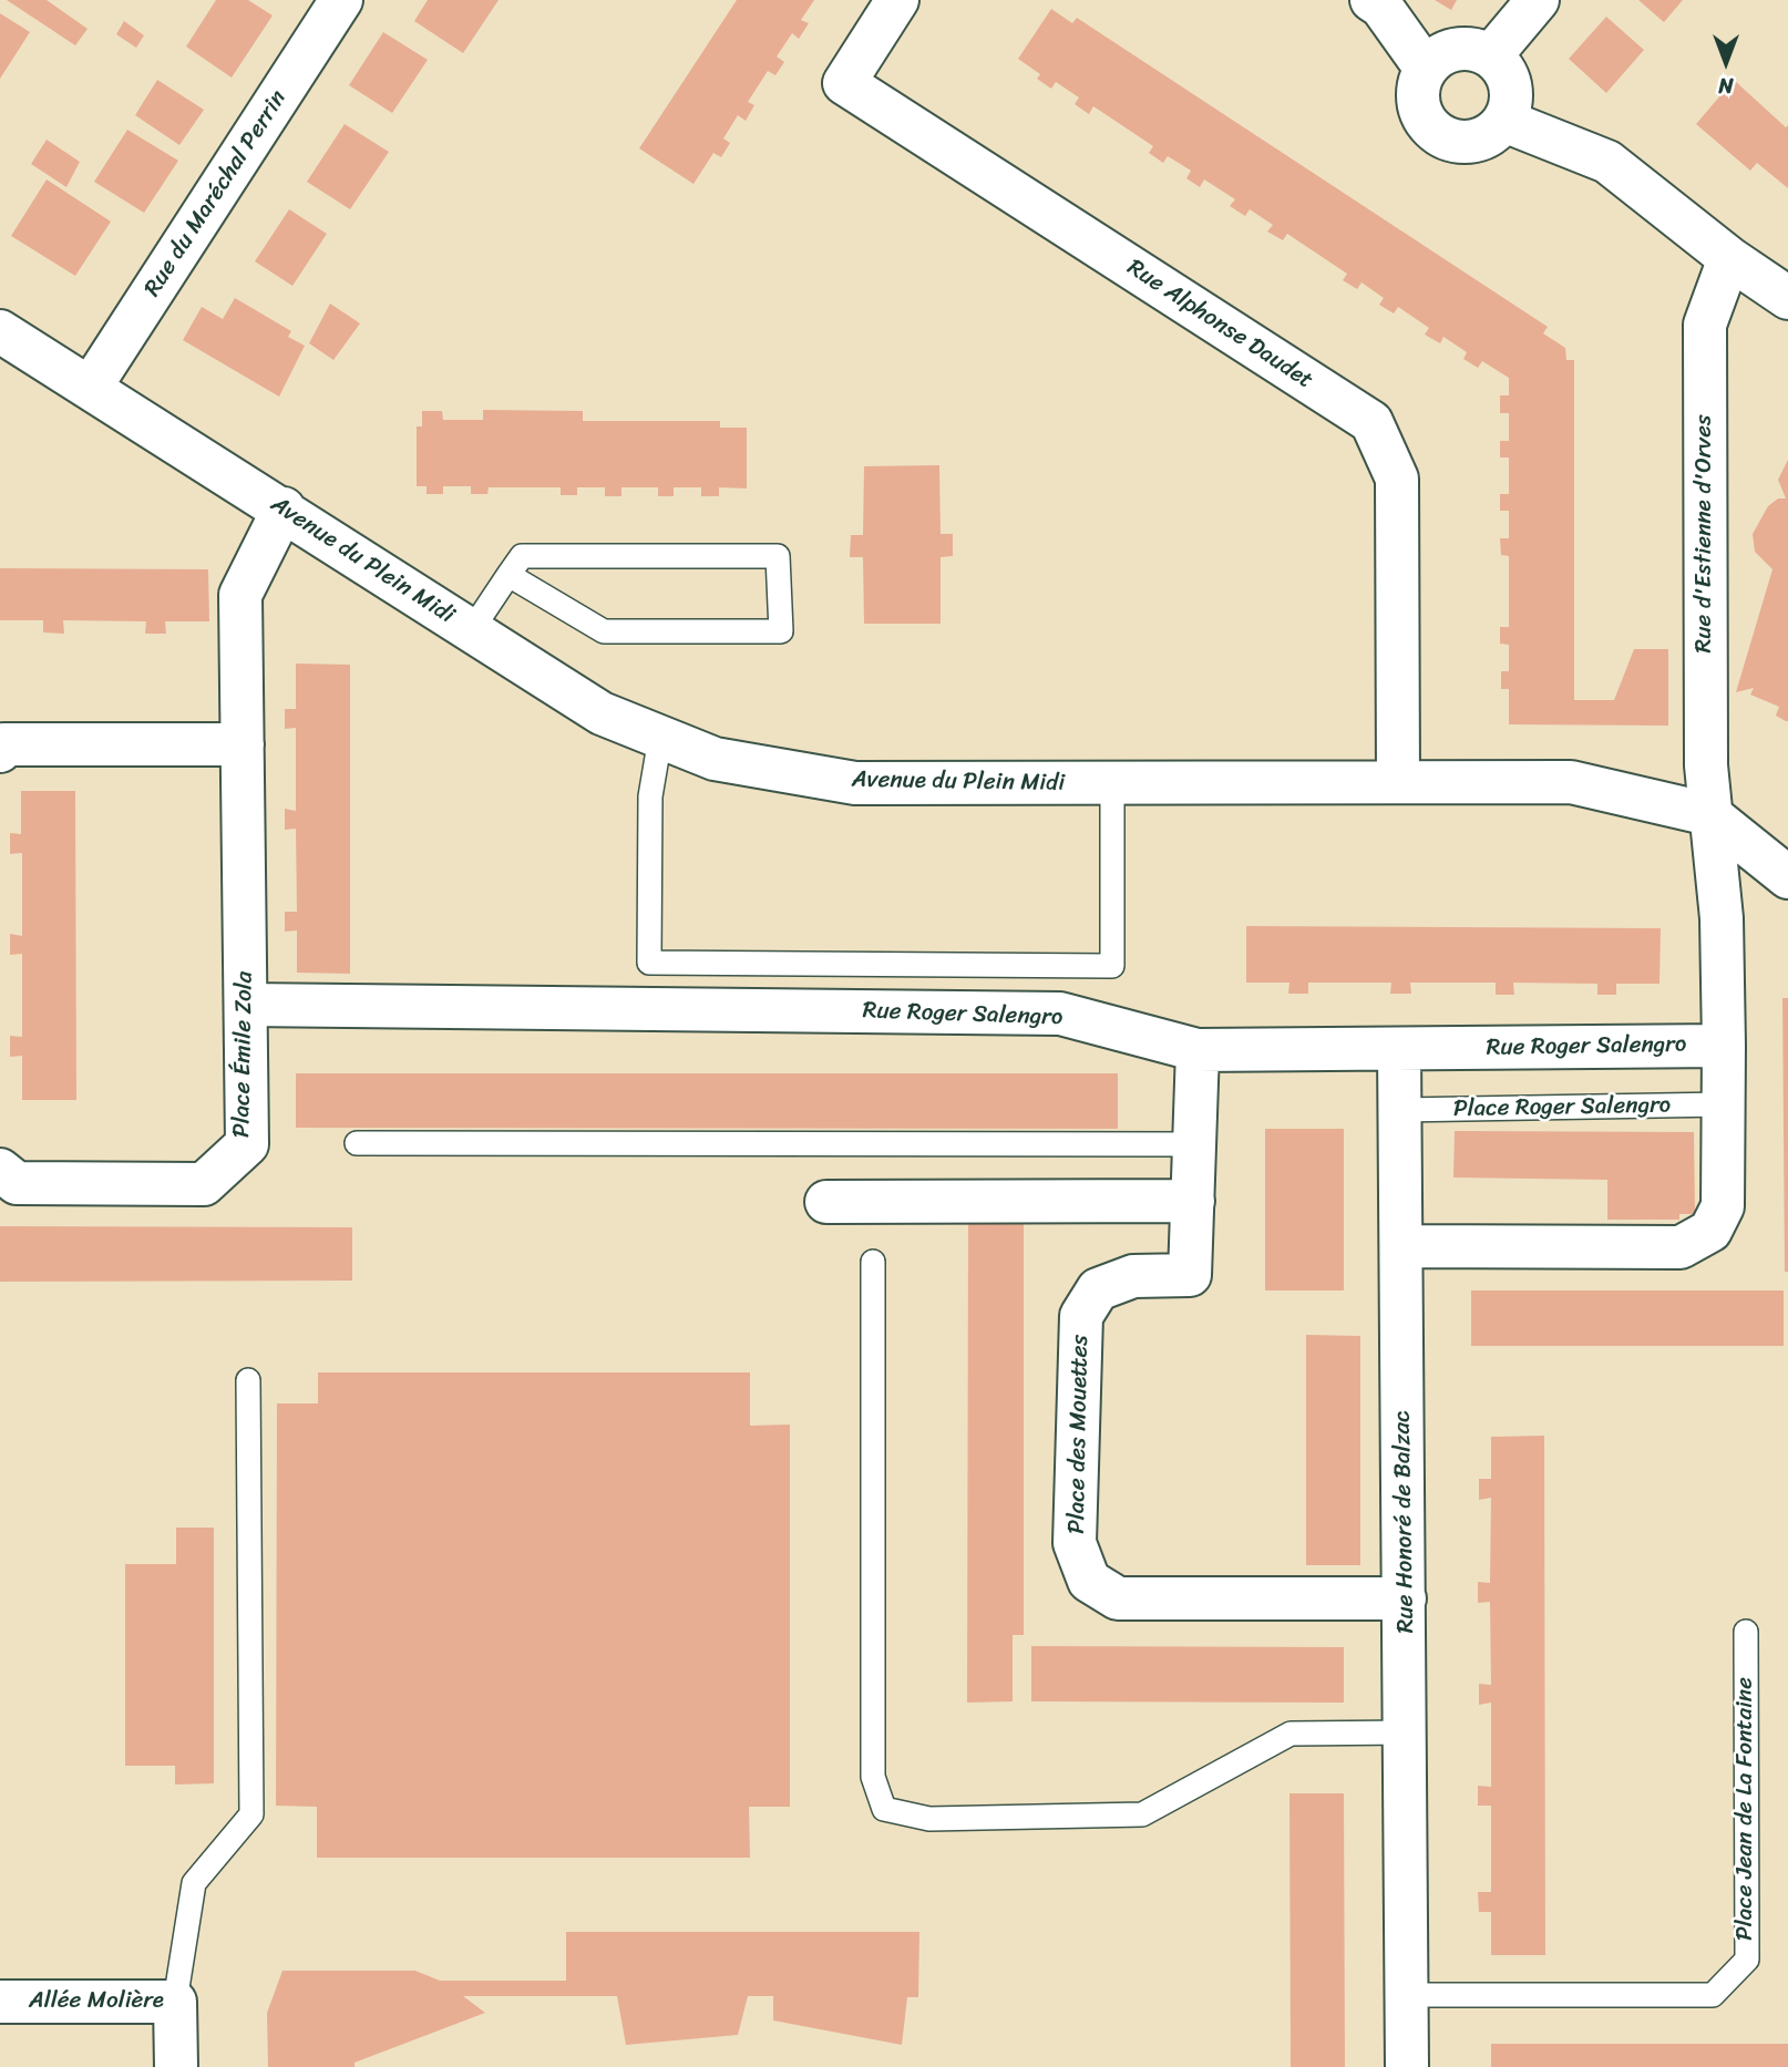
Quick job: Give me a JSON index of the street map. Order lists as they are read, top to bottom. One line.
{"streets":{"street":["Rue du Maréchal Perrin","Rue Alphonse Daudet","Rue d'Estienne d'Orves","Avenue du Plein Midi","Rue Roger Salengro","Place Émile Zola","Place des Mouettes","Rue Honoré de Balzac","Allée Molière"],"lane":["Place Roger Salengro","Place Jean de La Fontaine"]},"crossings":[["Rue du Maréchal Perrin","Avenue du Plein Midi"],["Rue Alphonse Daudet","Avenue du Plein Midi"],["Rue d'Estienne d'Orves","Avenue du Plein Midi"],["Avenue du Plein Midi","Place Émile Zola"],["Rue Roger Salengro","Place Émile Zola"],["Rue Roger Salengro","Place des Mouettes"],["Rue Roger Salengro","Rue Honoré de Balzac"],["Place Roger Salengro","Rue Honoré de Balzac"],["Place des Mouettes","Rue Honoré de Balzac"],["Rue Honoré de Balzac","Place Jean de La Fontaine"]],"north":"bottom"}
